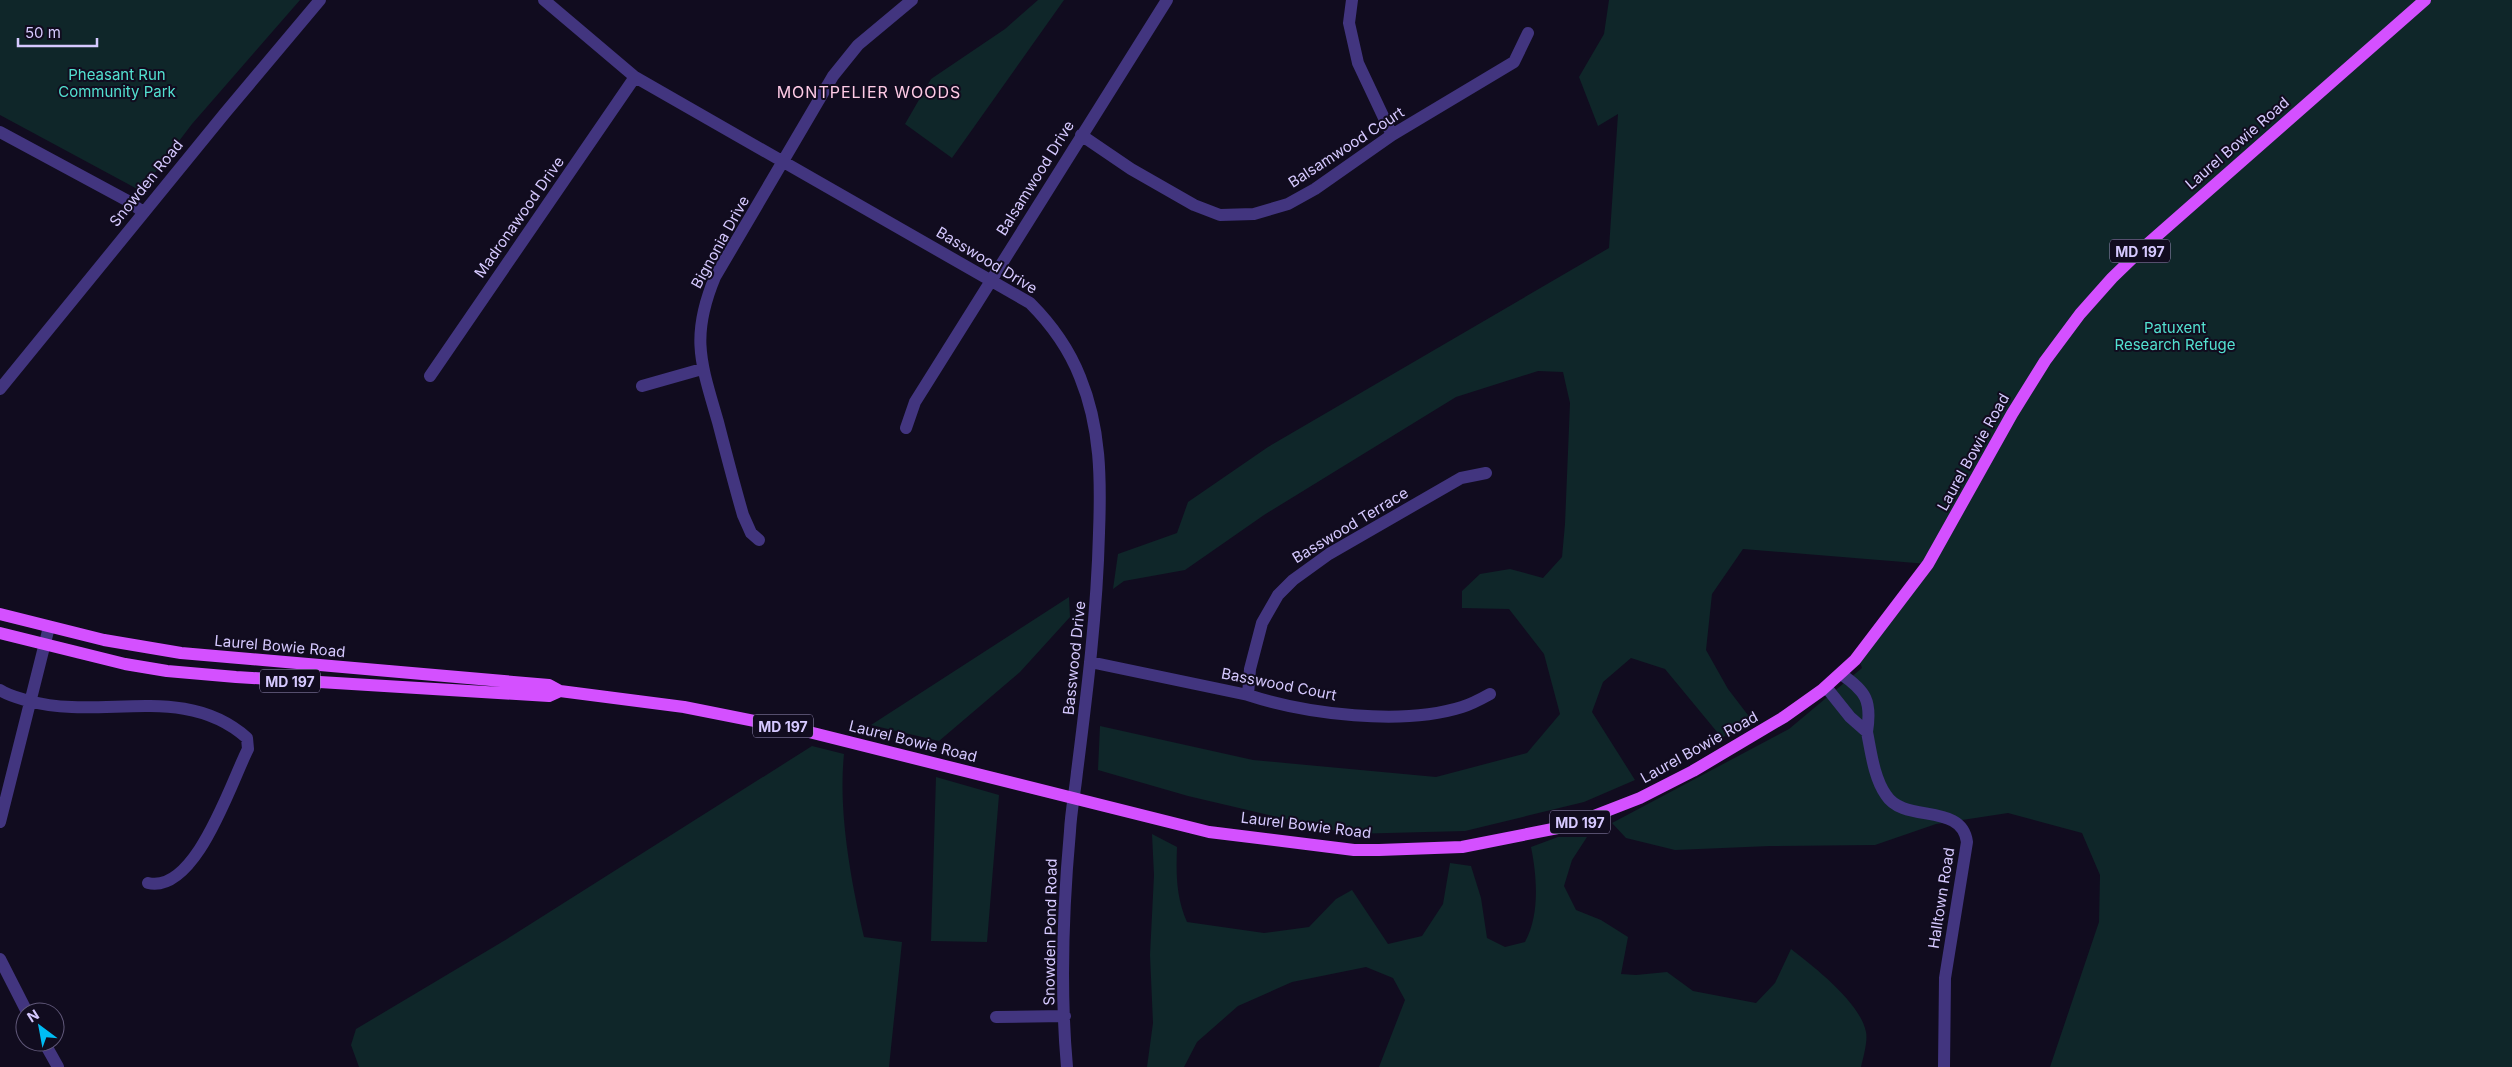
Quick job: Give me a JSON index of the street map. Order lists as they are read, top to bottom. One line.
{"streets":{"main road":["Laurel Bowie Road","MD 197"],"street":["Balsamwood Court","Balsamwood Drive","Snowden Road","Madronawood Drive","Bignonia Drive","Basswood Drive","Basswood Terrace","Basswood Court","Halltown Road","Snowden Pond Road"]},"crossings":[["Laurel Bowie Road","Basswood Drive"],["Laurel Bowie Road","Halltown Road"],["Laurel Bowie Road","Snowden Pond Road"],["Balsamwood Court","Balsamwood Drive"],["Balsamwood Drive","Basswood Drive"],["Madronawood Drive","Basswood Drive"],["Bignonia Drive","Basswood Drive"],["Basswood Drive","Basswood Court"],["Basswood Drive","Snowden Pond Road"],["Basswood Terrace","Basswood Court"]],"districts":["MONTPELIER WOODS"],"parks":["Pheasant Run Community Park","Patuxent Research Refuge"],"scale_bar":"50 m","north":"top left"}
